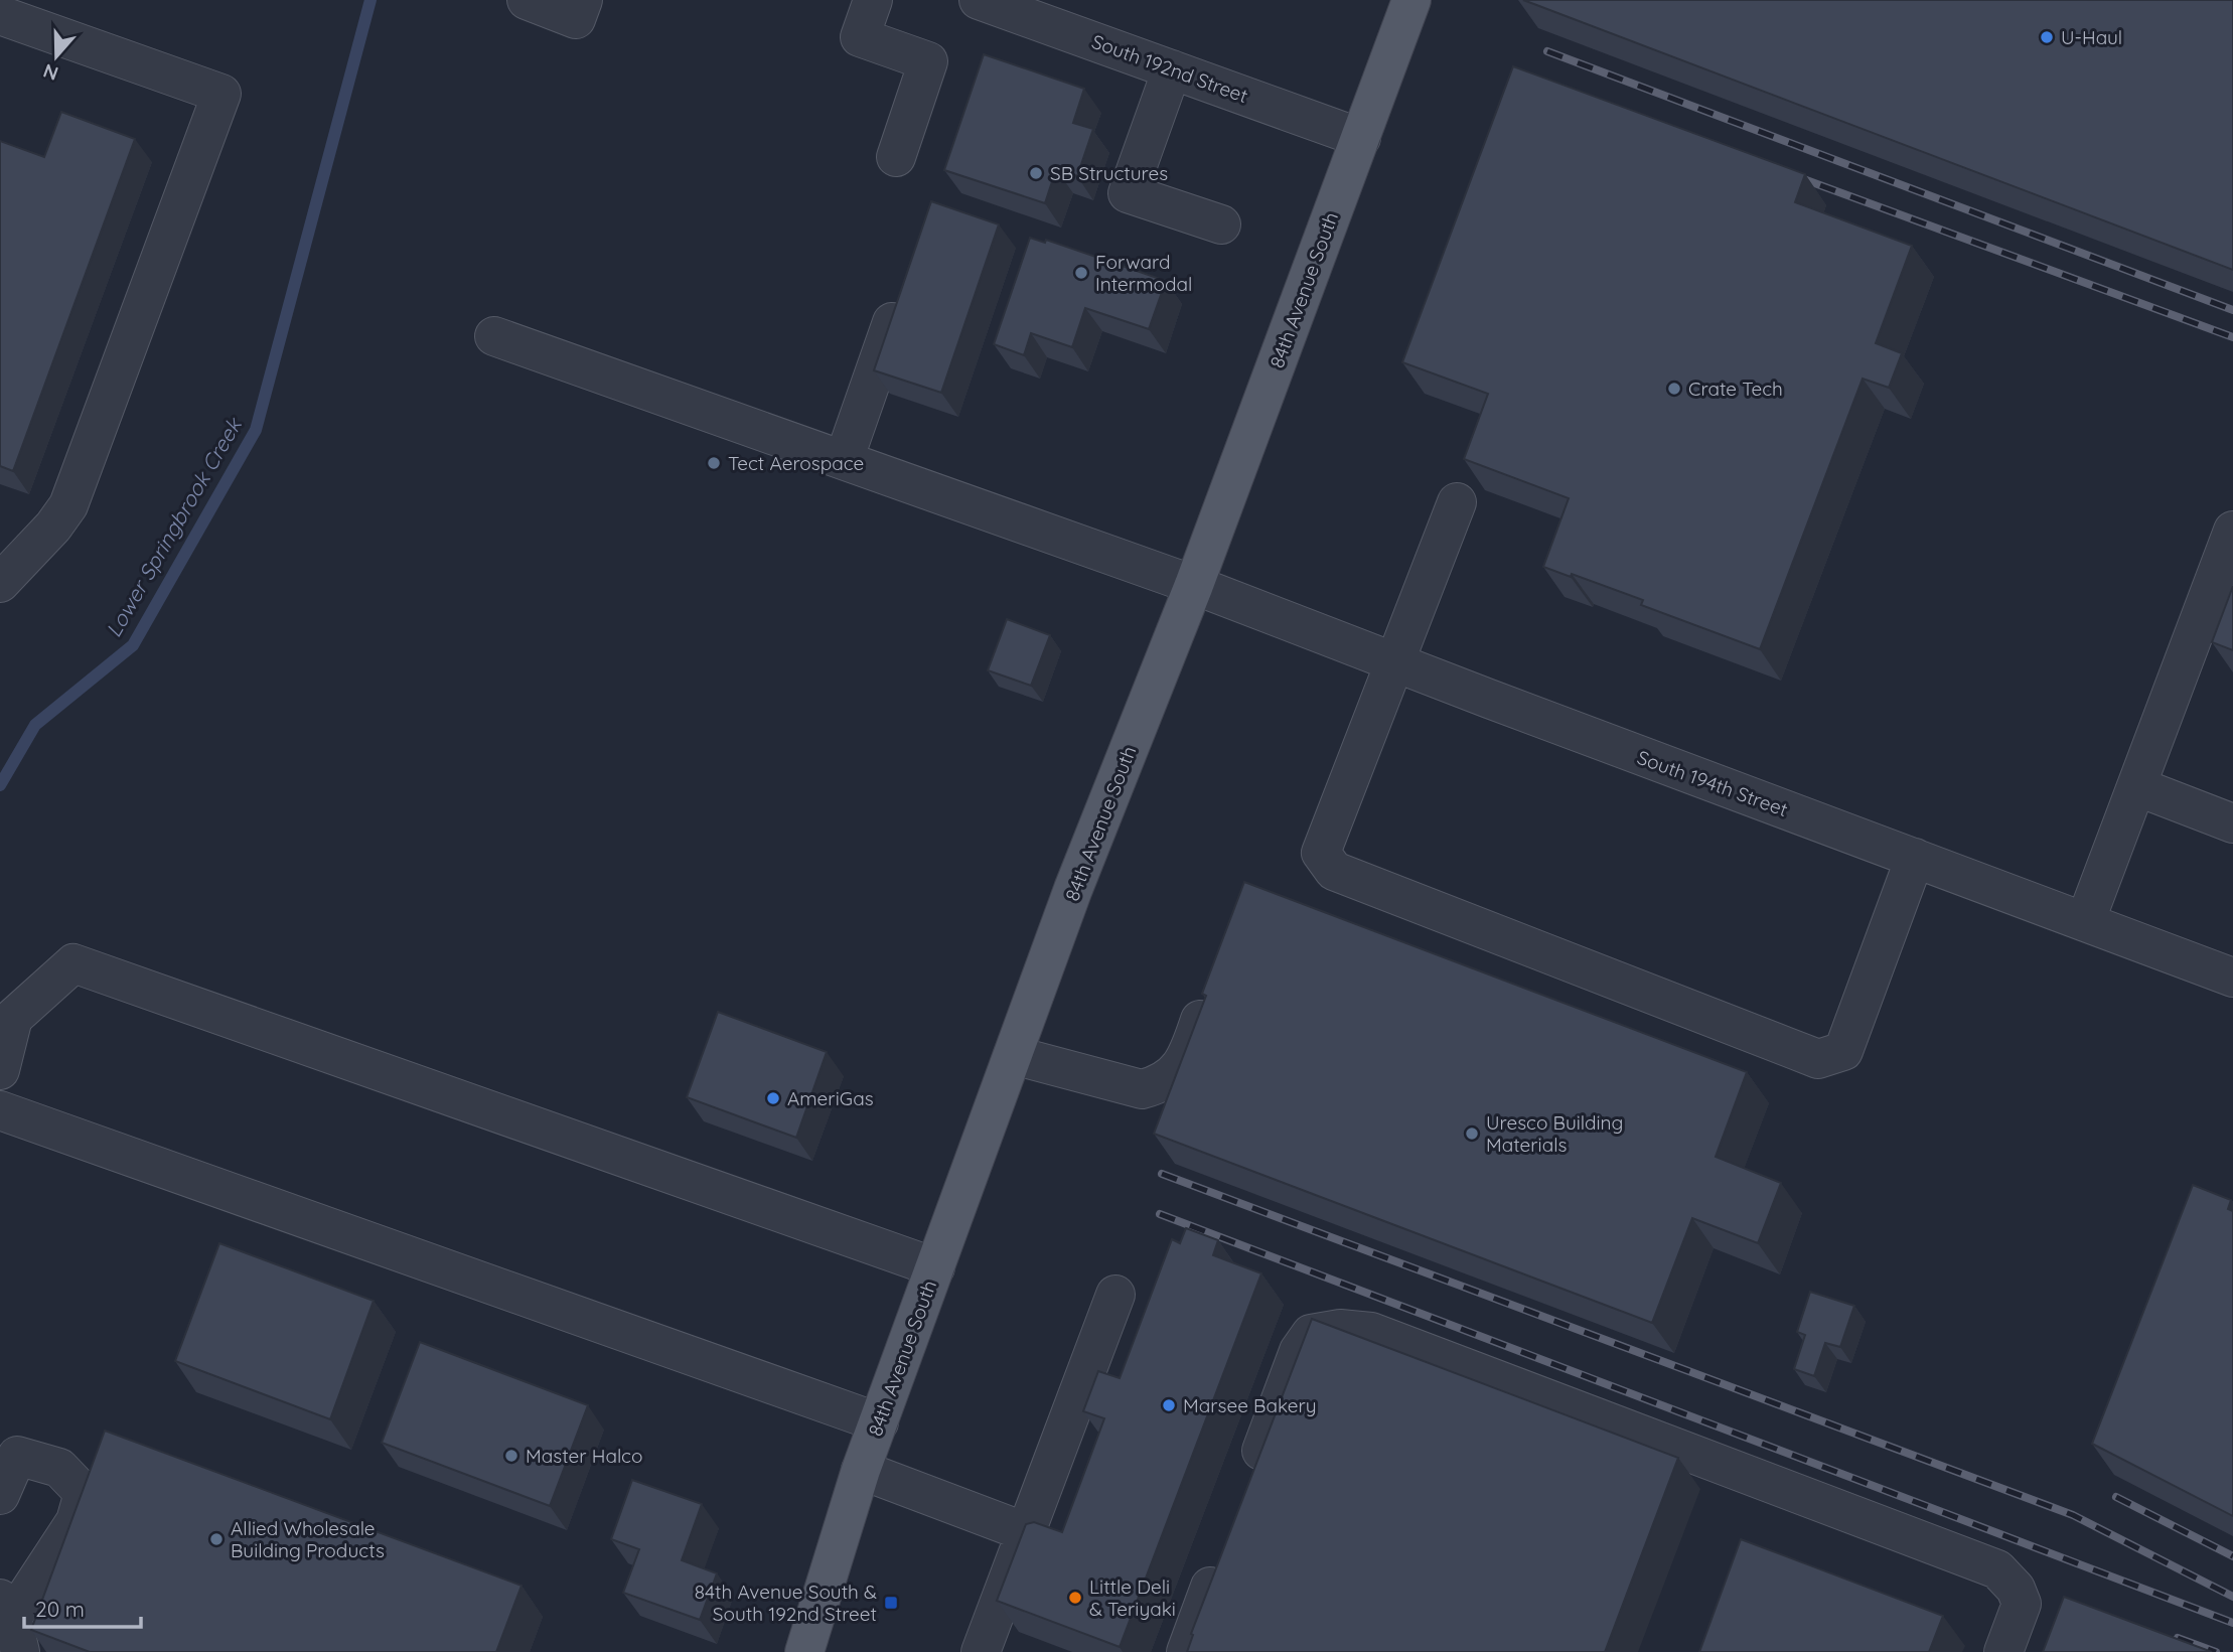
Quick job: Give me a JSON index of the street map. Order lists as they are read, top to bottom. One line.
{"streets":{"main road":["84th Avenue South"],"street":["South 192nd Street","South 194th Street"]},"crossings":[["South 192nd Street","84th Avenue South"],["84th Avenue South","South 194th Street"]],"water":["Lower Springbrook Creek"],"places":{"other":["U-Haul","SB Structures","Forward Intermodal","Crate Tech","Tect Aerospace","AmeriGas","Uresco Building Materials","Marsee Bakery","Master Halco","Allied Wholesale Building Products","Little Deli & Teriyaki"],"transit":["84th Avenue South & South 192nd Street"]},"scale_bar":"20 m","north":"bottom"}
